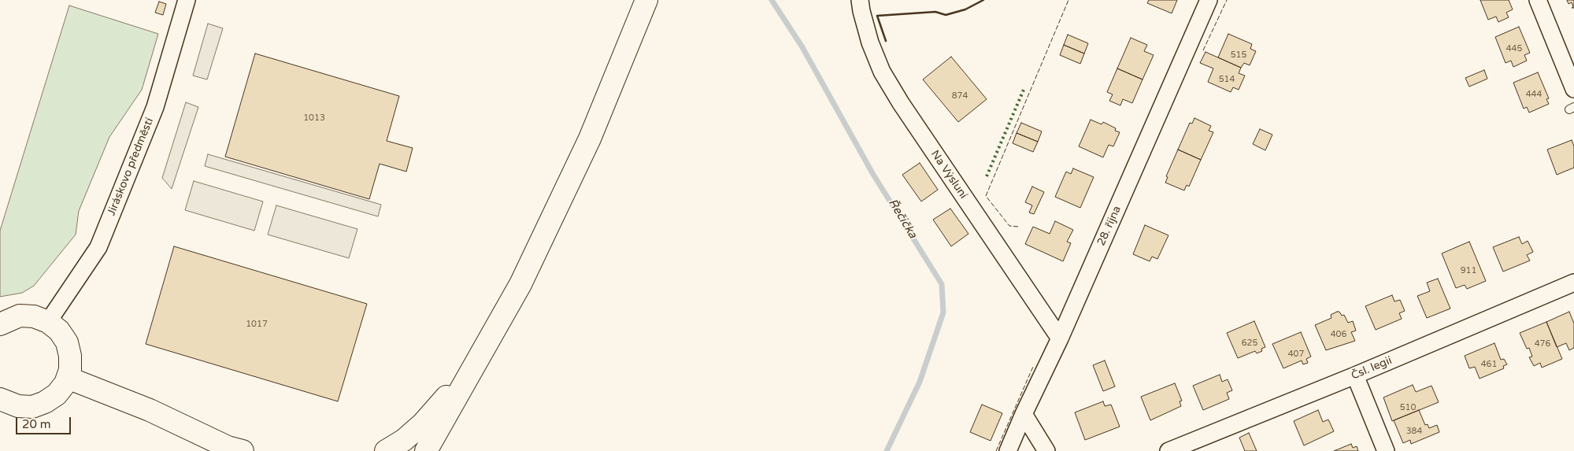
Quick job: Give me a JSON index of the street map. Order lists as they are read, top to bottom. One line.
{"streets":{"street":["Jiráskovo předměstí","Na Výsluní","28. října","Čsl. legií"]},"crossings":[["Na Výsluní","28. října"]],"water":["Řečička"],"house_numbers":["445","515","514","444","874","1013","911","1017","406","625","476","407","461","510","384"],"scale_bar":"20 m"}
